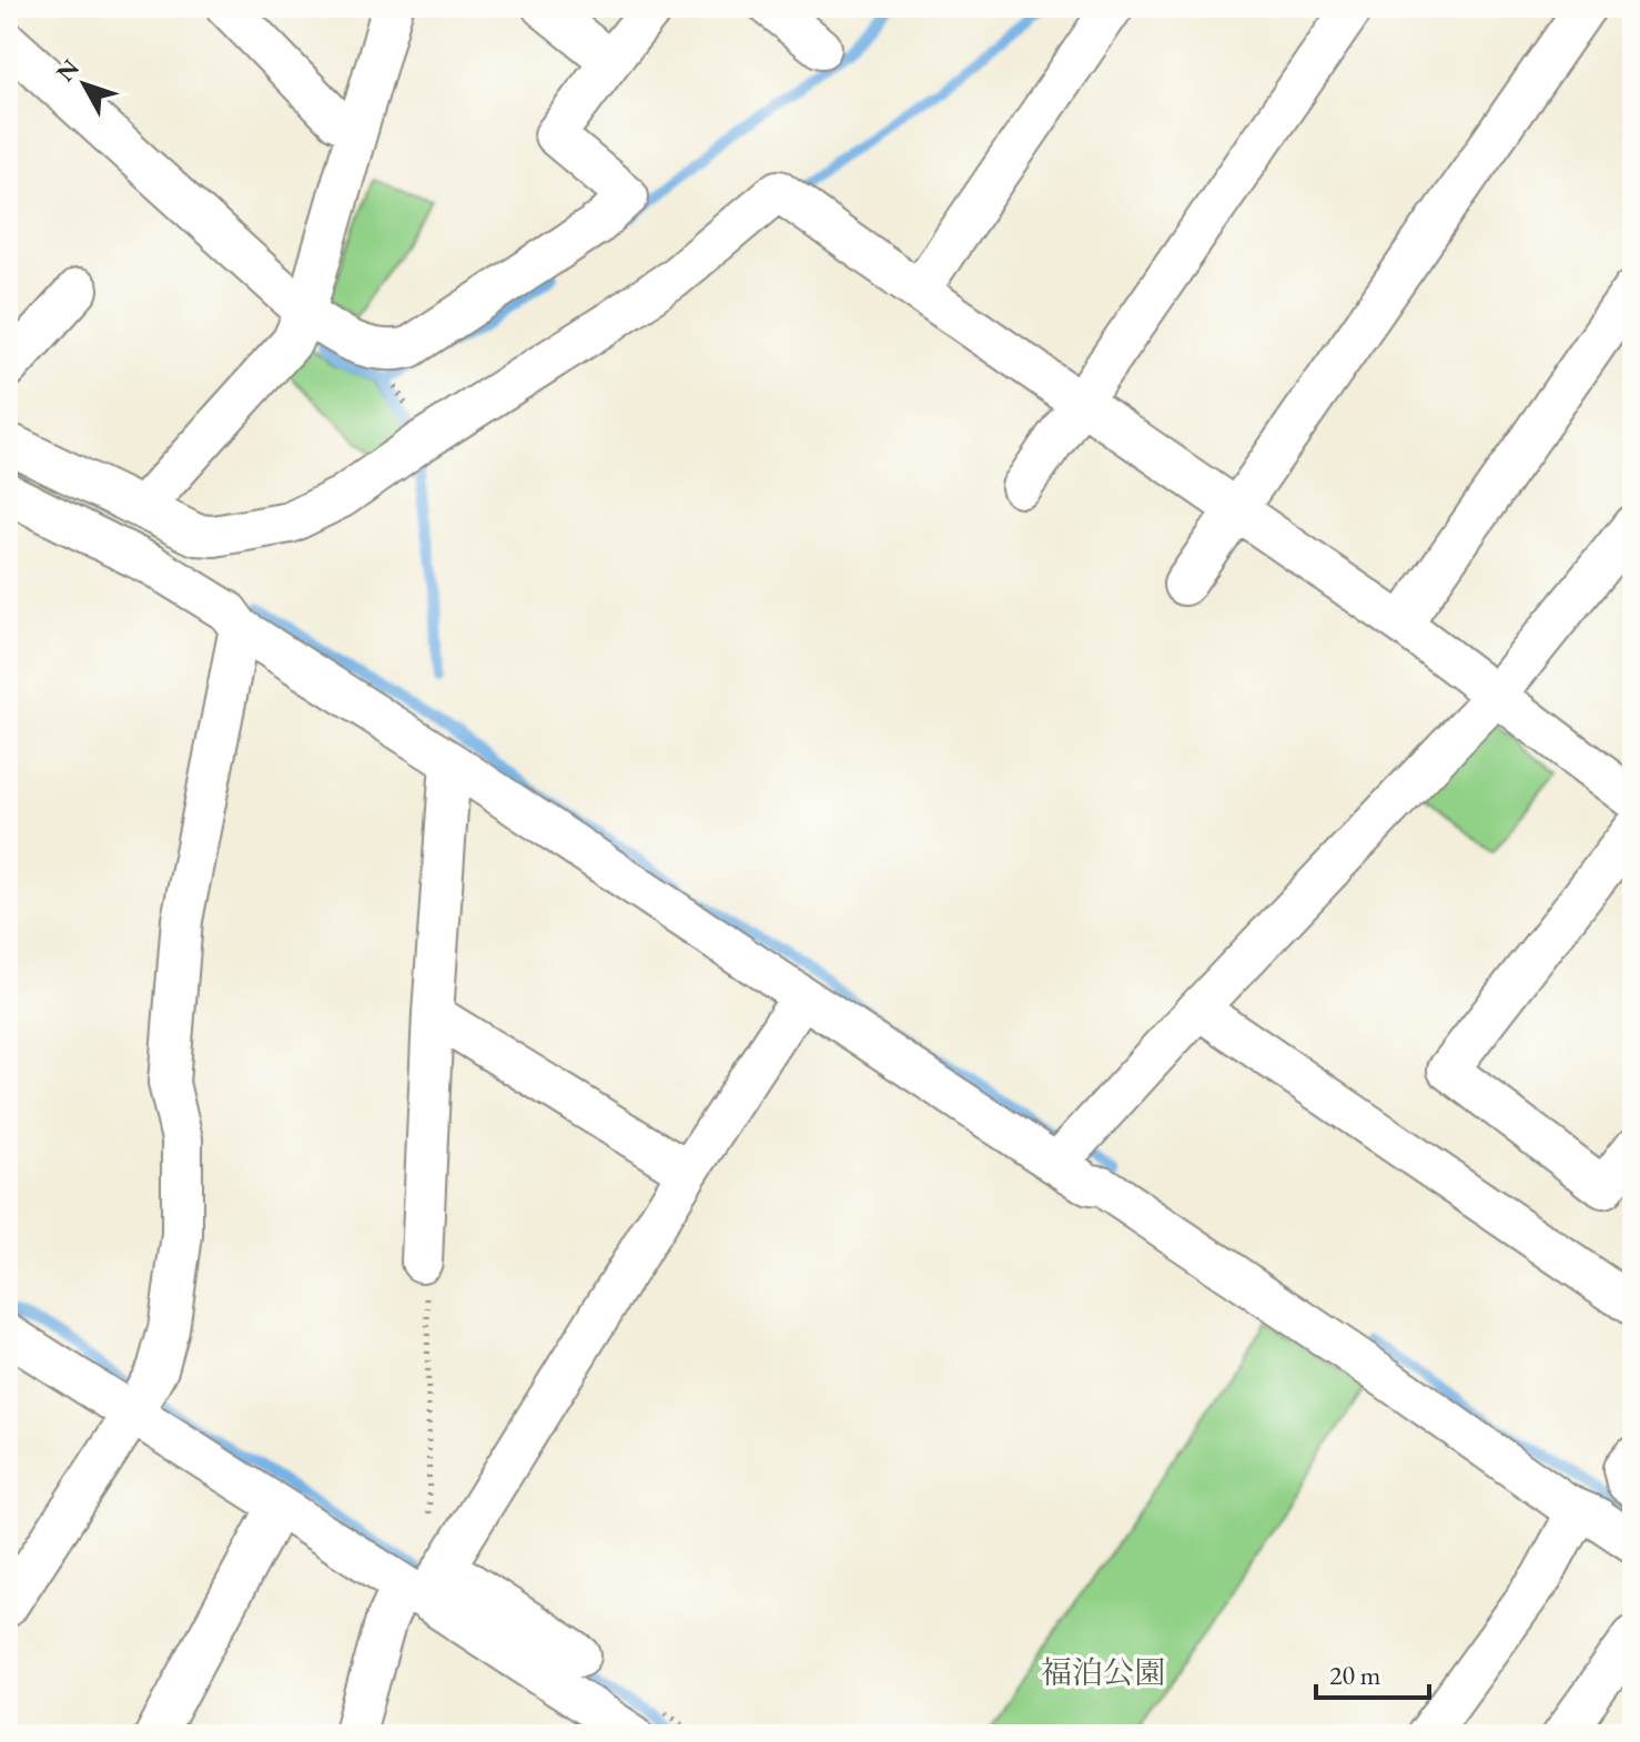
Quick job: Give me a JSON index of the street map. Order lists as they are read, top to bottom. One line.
{"parks":["福泊公園"],"scale_bar":"20 m","north":"top left"}
